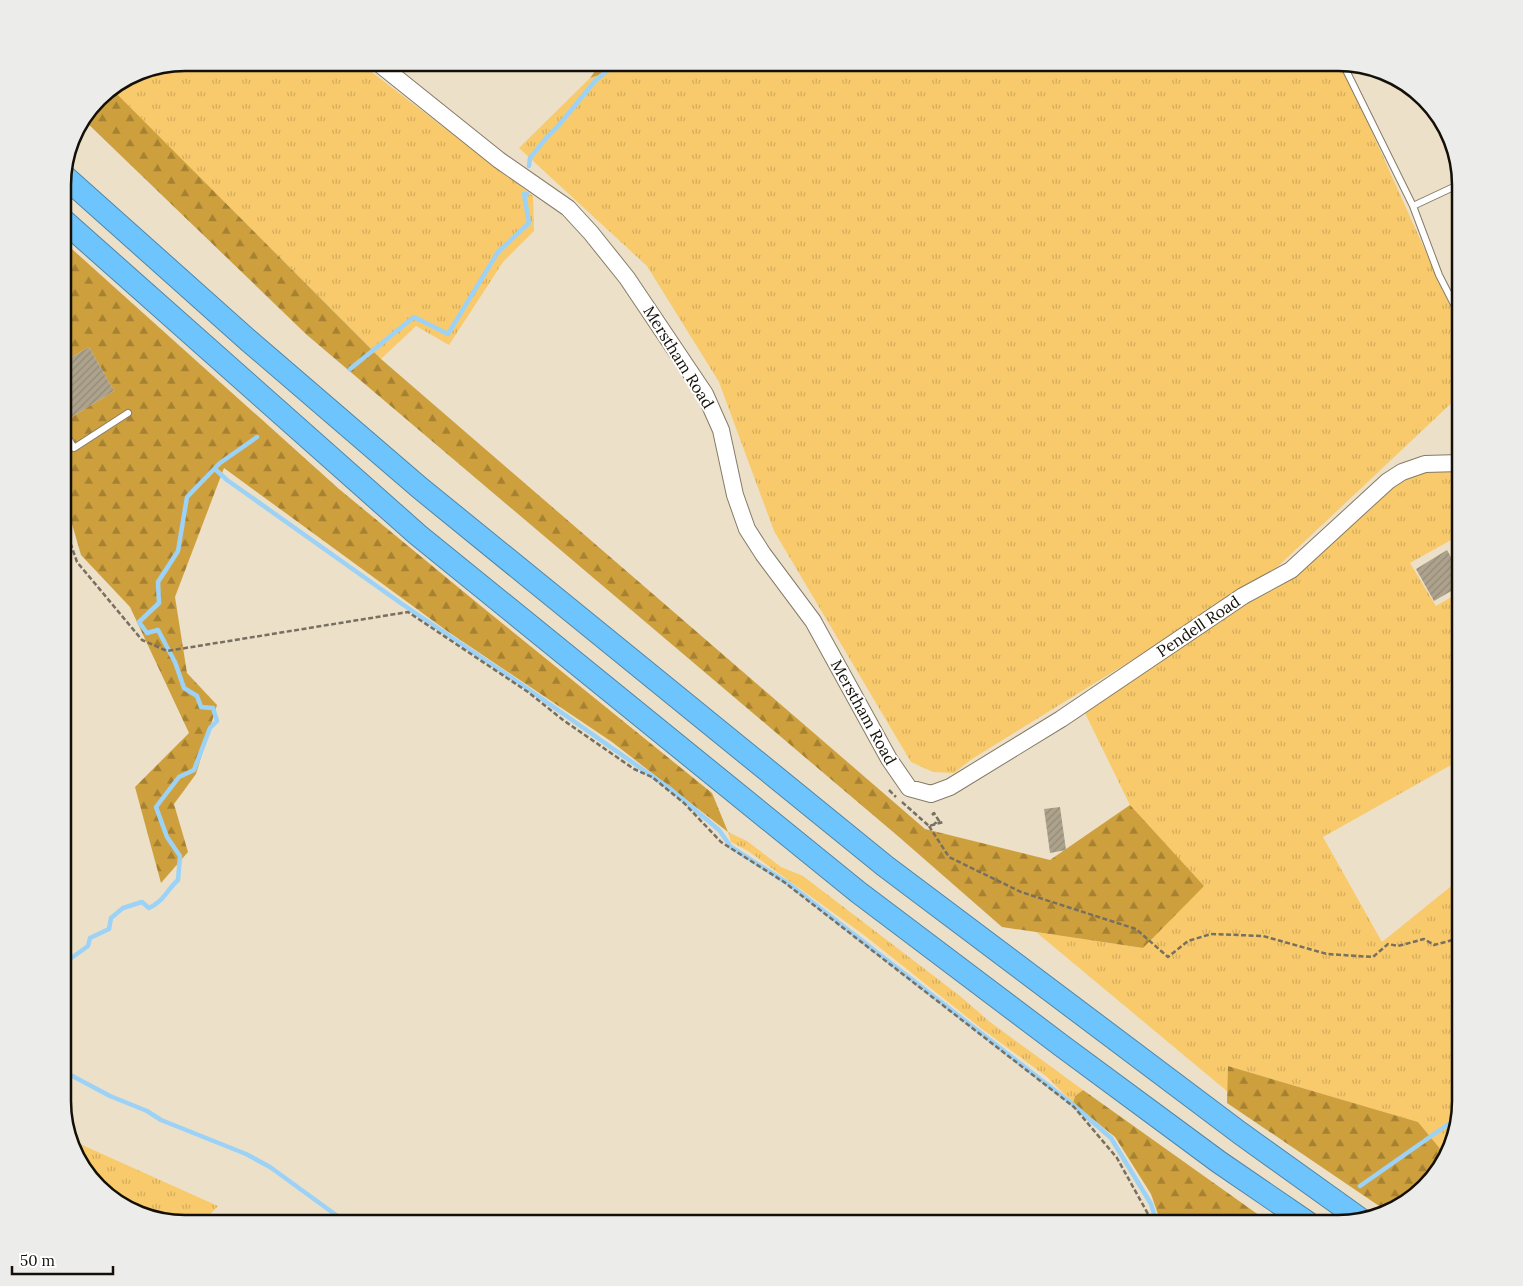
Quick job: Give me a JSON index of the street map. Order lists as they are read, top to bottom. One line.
{"streets":{"street":["Merstham Road","Pendell Road"]},"crossings":[["Merstham Road","Pendell Road"]],"scale_bar":"50 m"}
